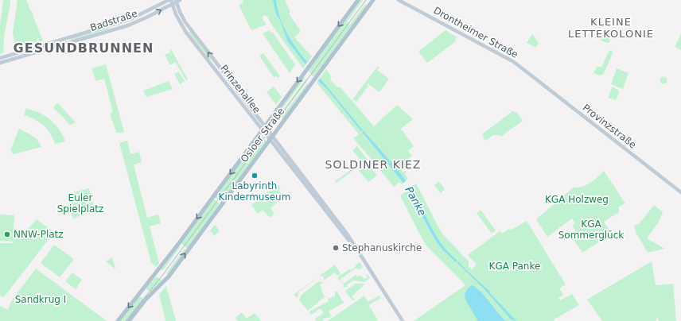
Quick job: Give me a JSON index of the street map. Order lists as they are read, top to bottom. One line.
{"streets":{"main road":["Badstraße","Drontheimer Straße","Prinzenallee","Provinzstraße","Osloer Straße"]},"crossings":[["Badstraße","Prinzenallee"],["Drontheimer Straße","Provinzstraße"],["Prinzenallee","Osloer Straße"]],"districts":["KLEINE LETTEKOLONIE","GESUNDBRUNNEN","SOLDINER KIEZ"],"water":["Panke"],"parks":["Euler Spielplatz","KGA Holzweg","KGA Sommerglück","KGA Panke","Sandkrug I"],"places":["Labyrinth Kindermuseum","NNW-Platz","Stephanuskirche"]}
